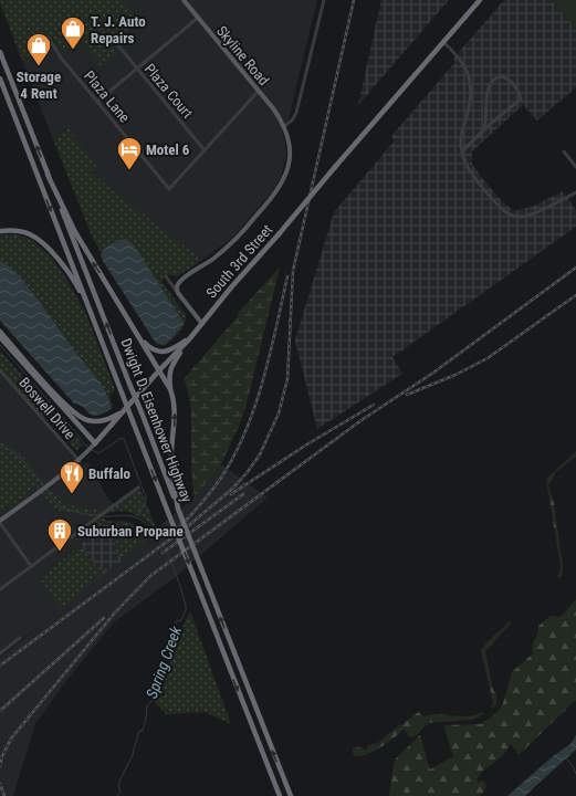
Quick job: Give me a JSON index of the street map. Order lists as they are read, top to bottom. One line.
{"streets":{"highway":["South 3rd Street","Dwight D. Eisenhower Highway"],"main road":["Skyline Road"],"street":["Plaza Court","Plaza Lane","Boswell Drive"]},"crossings":[["Plaza Court","Plaza Lane"],["South 3rd Street","Boswell Drive"]],"water":["Spring Creek"],"places":{"shop":["T. J. Auto Repairs","Storage 4 Rent"],"hotel":["Motel 6"],"restaurant":["Buffalo"],"building":["Suburban Propane"]}}
